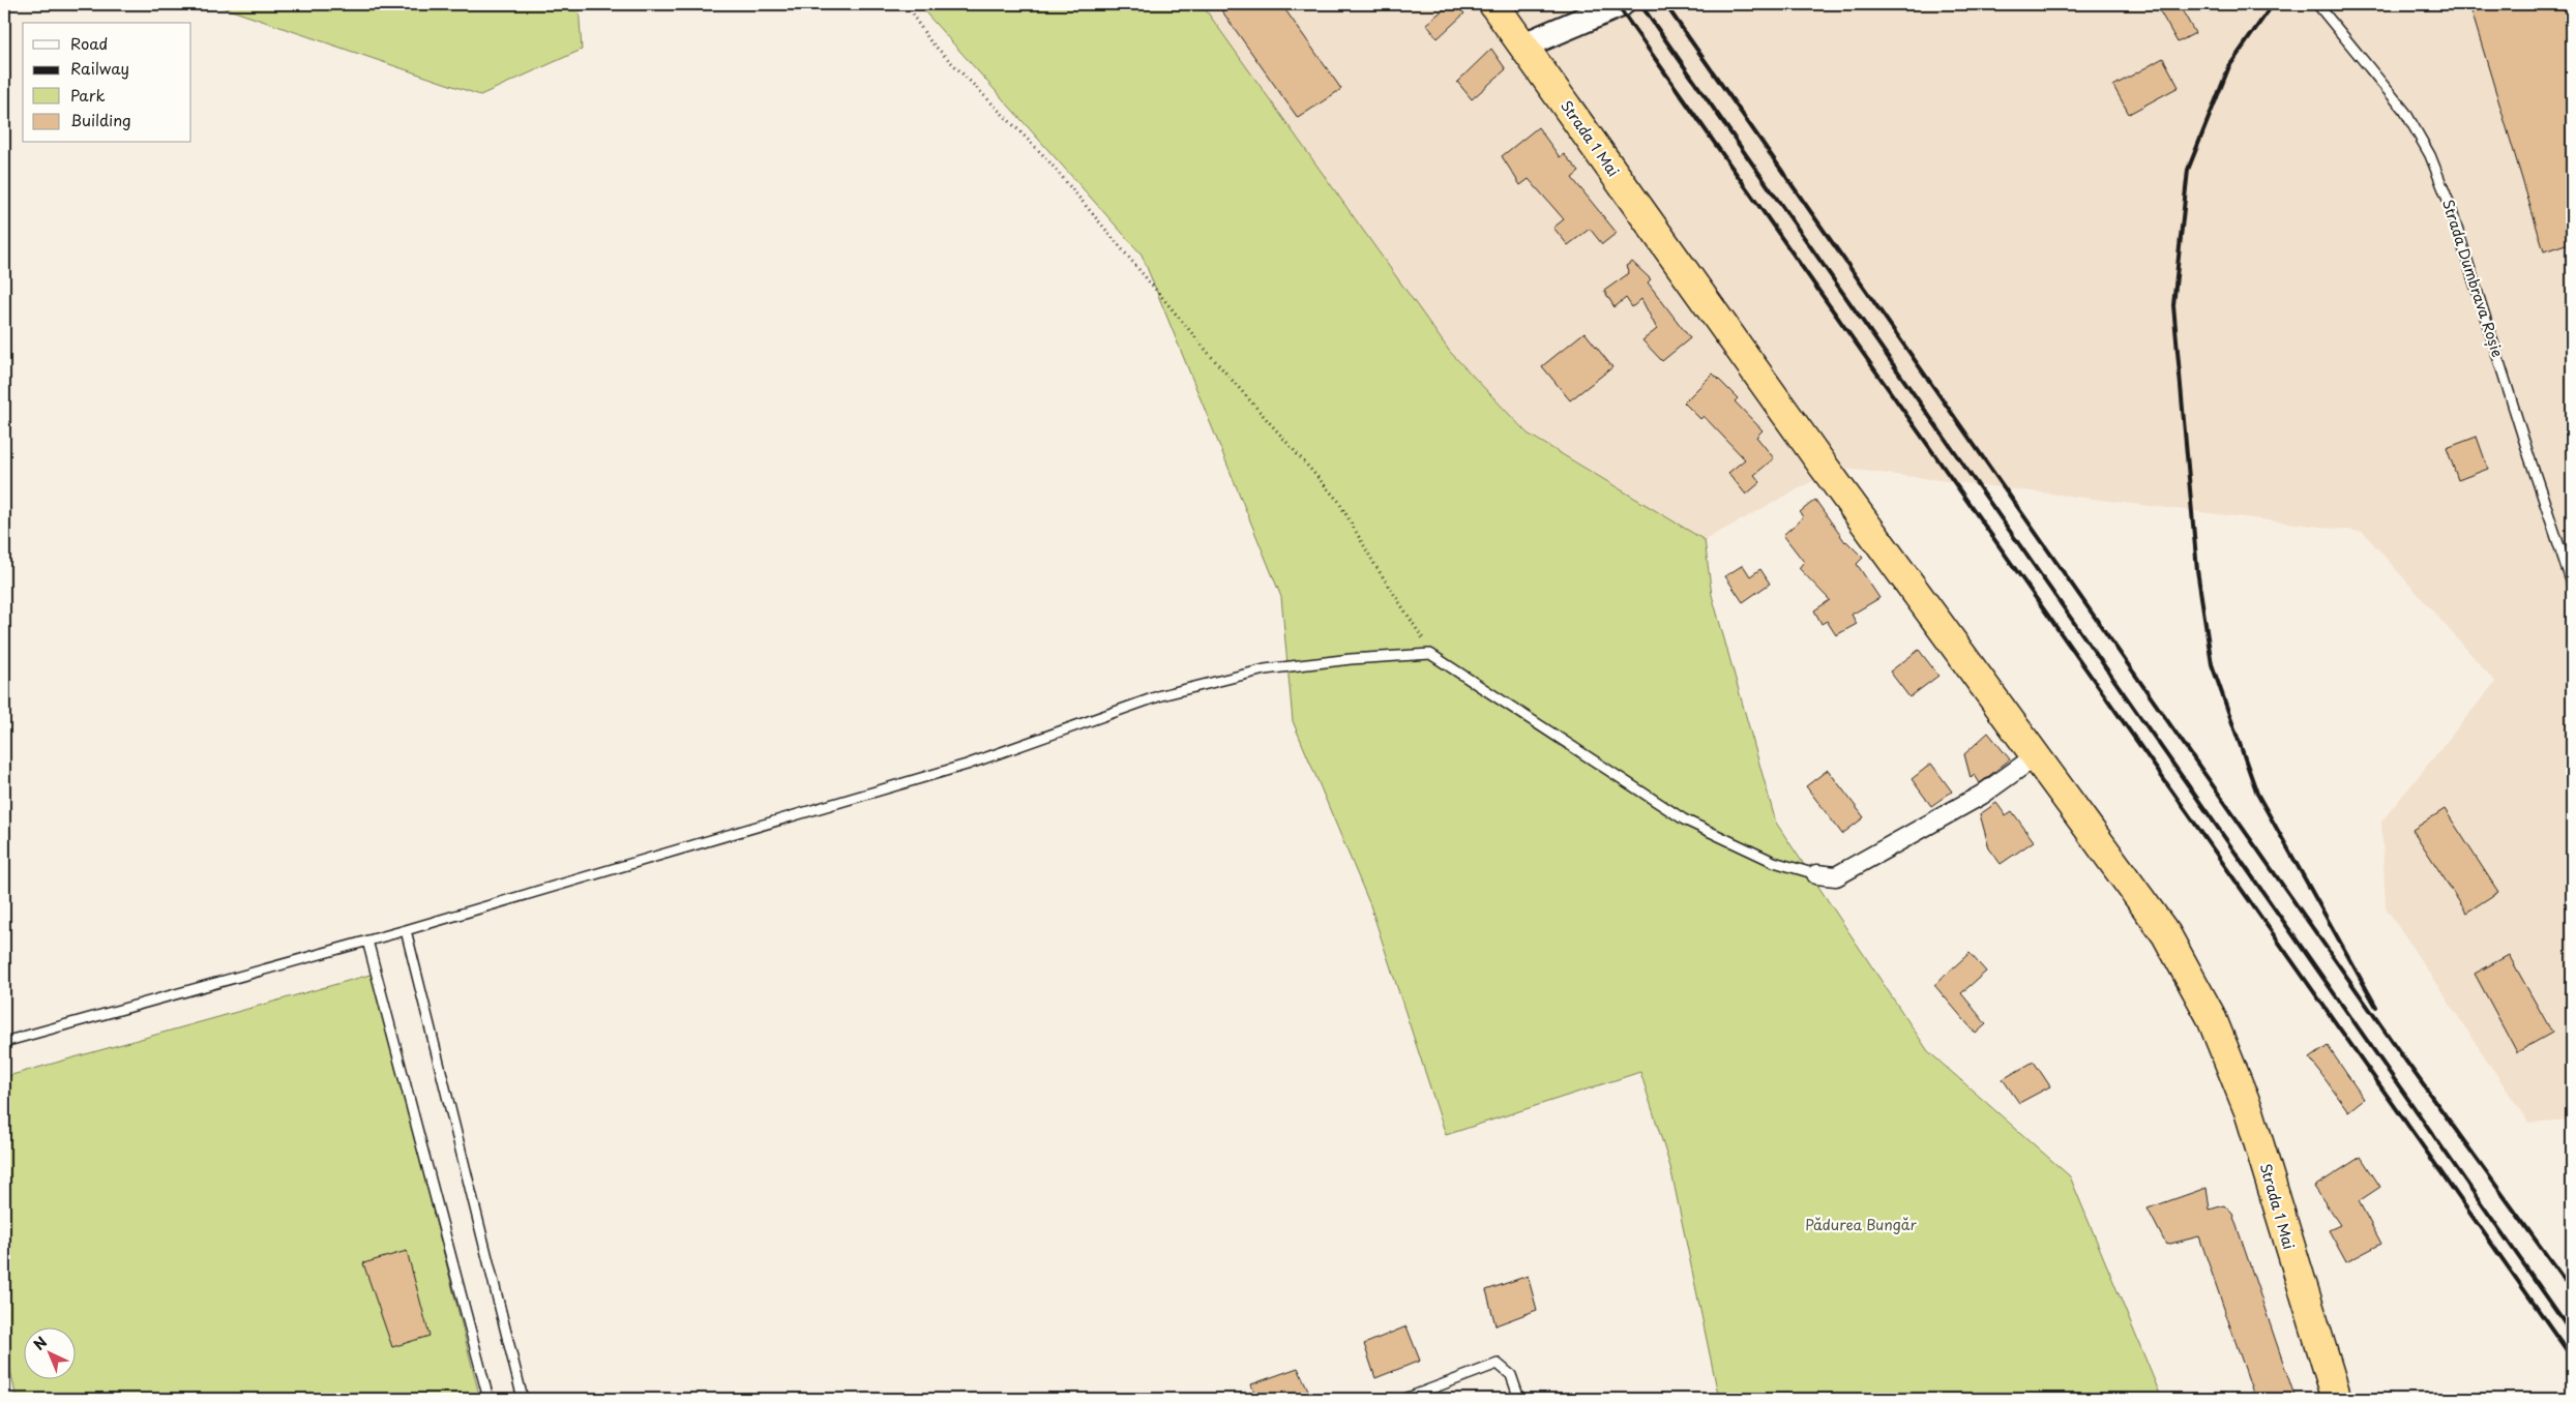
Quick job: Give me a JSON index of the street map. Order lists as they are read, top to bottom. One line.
{"streets":{"highway":["Strada 1 Mai"],"lane":["Strada Dumbrava Roșie"]},"parks":["Pădurea Bungăr"],"legend":["Road","Railway","Park","Building"],"north":"top left"}
